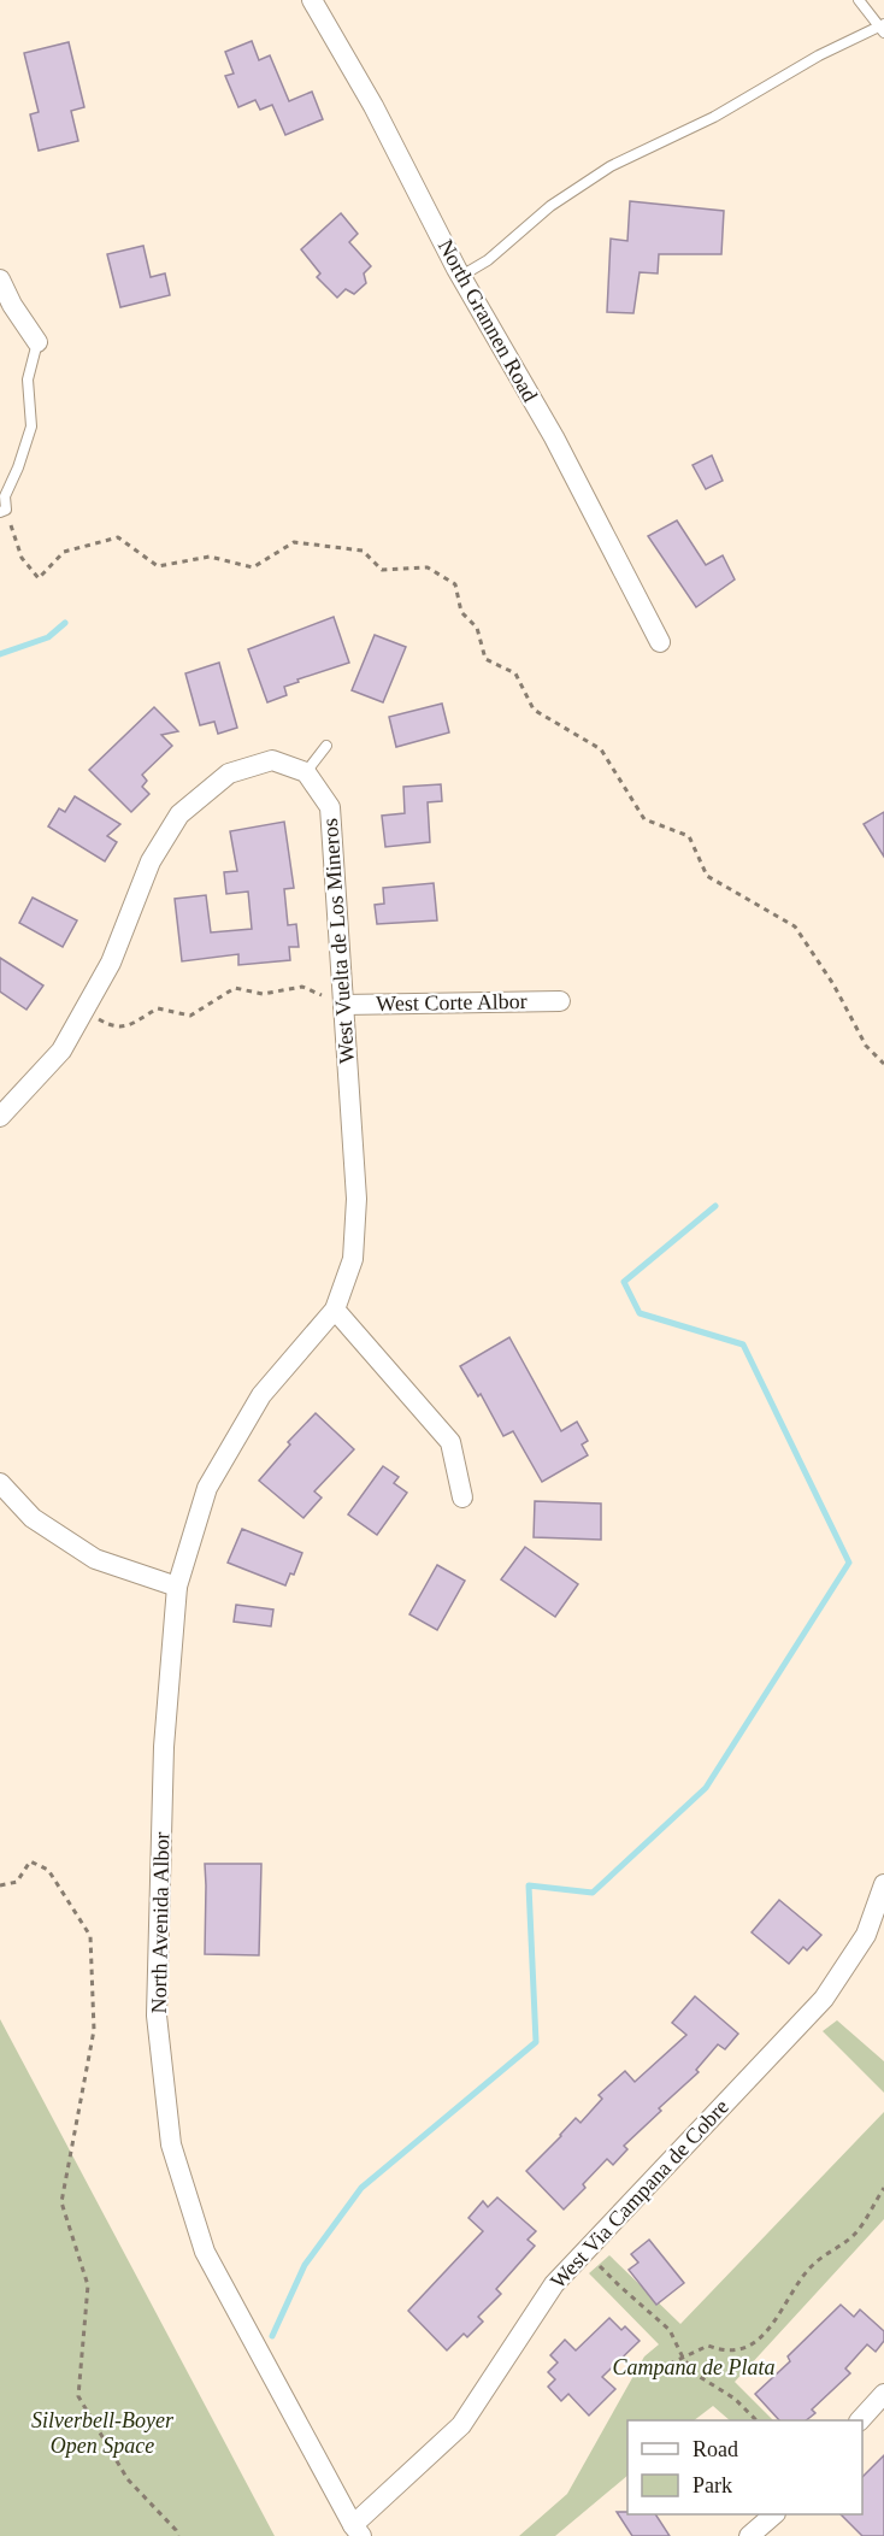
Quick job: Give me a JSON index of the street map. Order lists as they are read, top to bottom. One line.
{"streets":{"street":["North Grannen Road","West Vuelta de Los Mineros","West Corte Albor","North Avenida Albor","West Via Campana de Cobre"]},"crossings":[["West Vuelta de Los Mineros","West Corte Albor"],["West Vuelta de Los Mineros","North Avenida Albor"],["North Avenida Albor","West Via Campana de Cobre"]],"parks":["Campana de Plata","Silverbell-Boyer Open Space"],"legend":["Road","Park"]}
